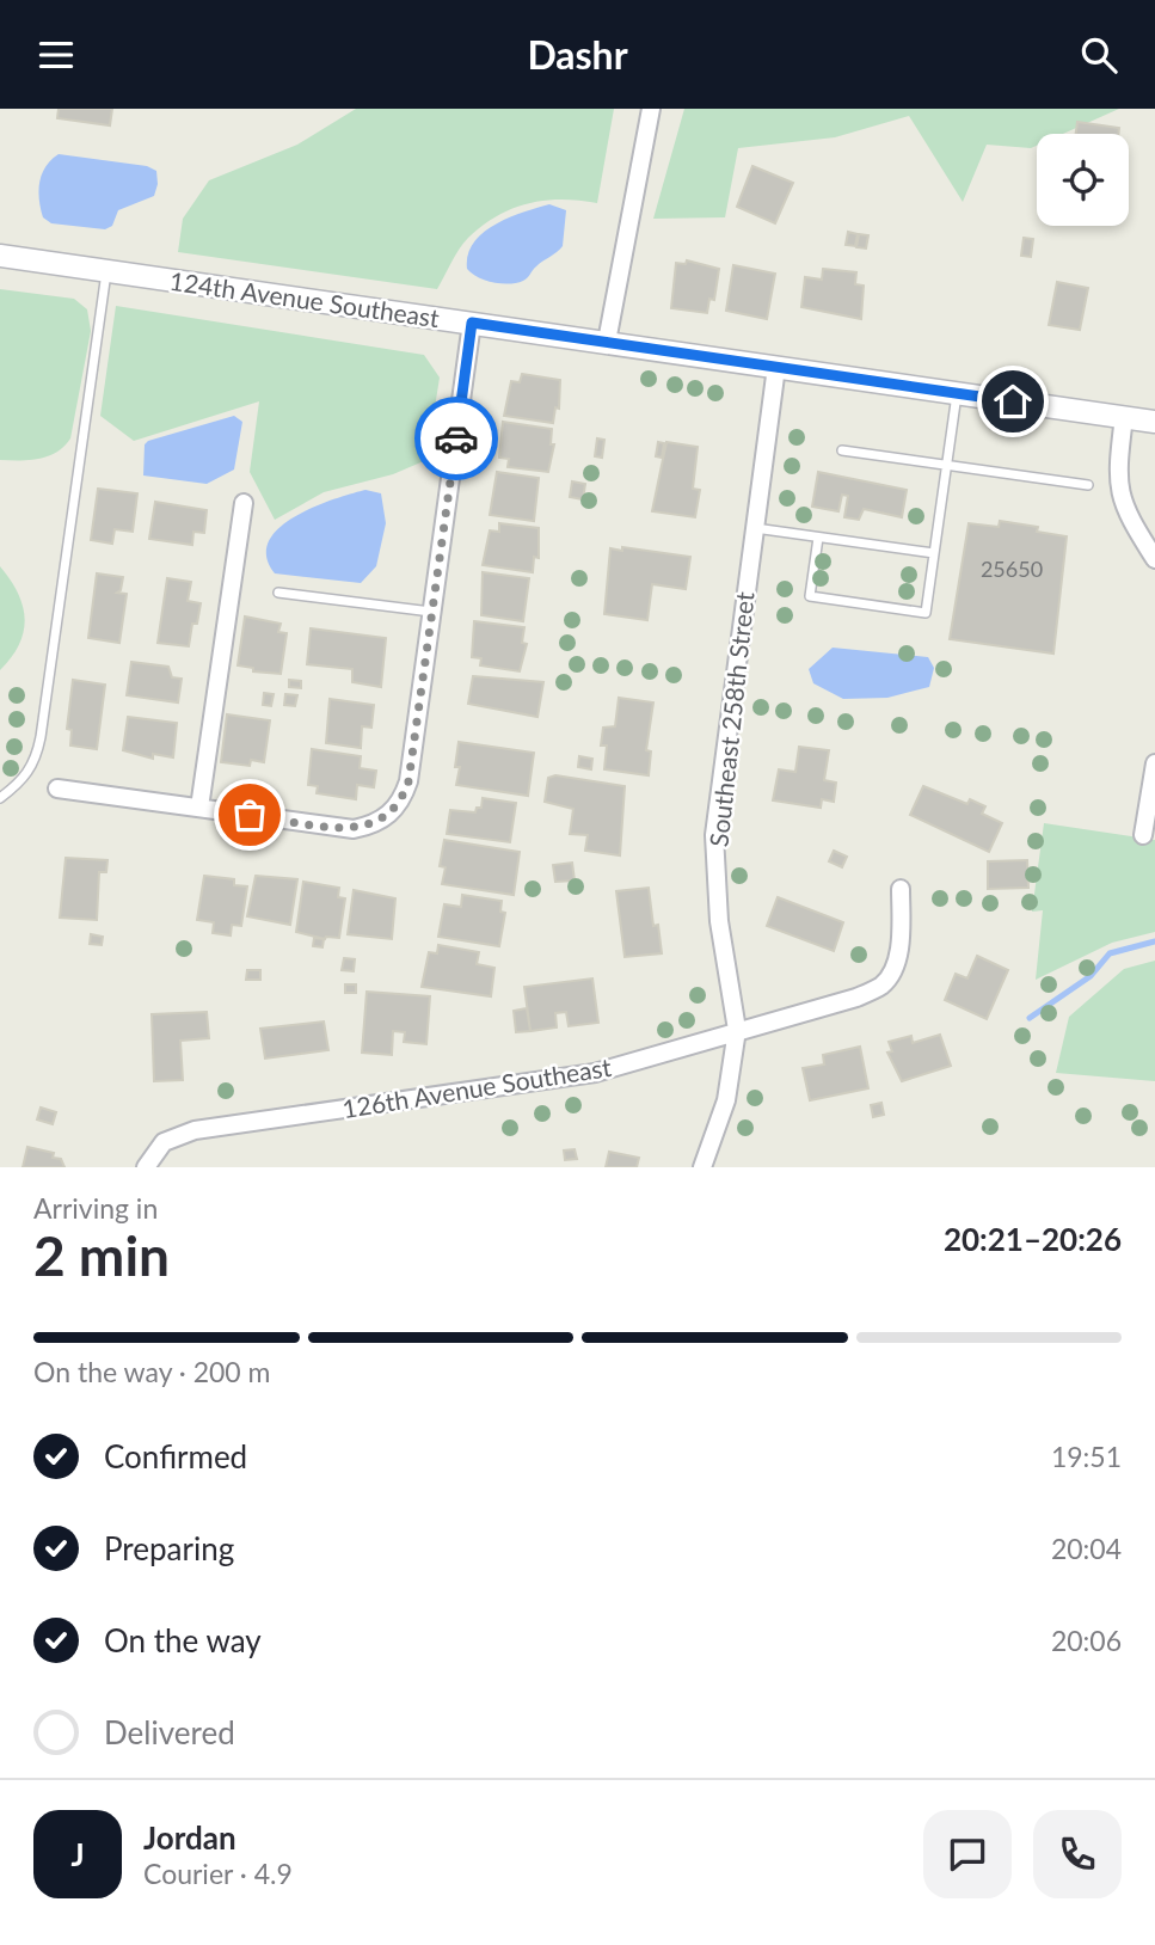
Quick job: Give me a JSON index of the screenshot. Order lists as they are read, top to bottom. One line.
{"streets":{"street":["124th Avenue Southeast","Southeast 258th Street","126th Avenue Southeast"]},"crossings":[["124th Avenue Southeast","Southeast 258th Street"],["Southeast 258th Street","126th Avenue Southeast"]],"house_numbers":["25650"],"page":{"header":"Dashr","heading":["2 min","Arriving in","20:21–20:26"],"panel":["Jordan","Courier · 4.9"],"bar":"On the way · 200 m","list":[["Confirmed","19:51"],["Preparing","20:04"],["On the way","20:06"],"Delivered"],"round":"J"}}
